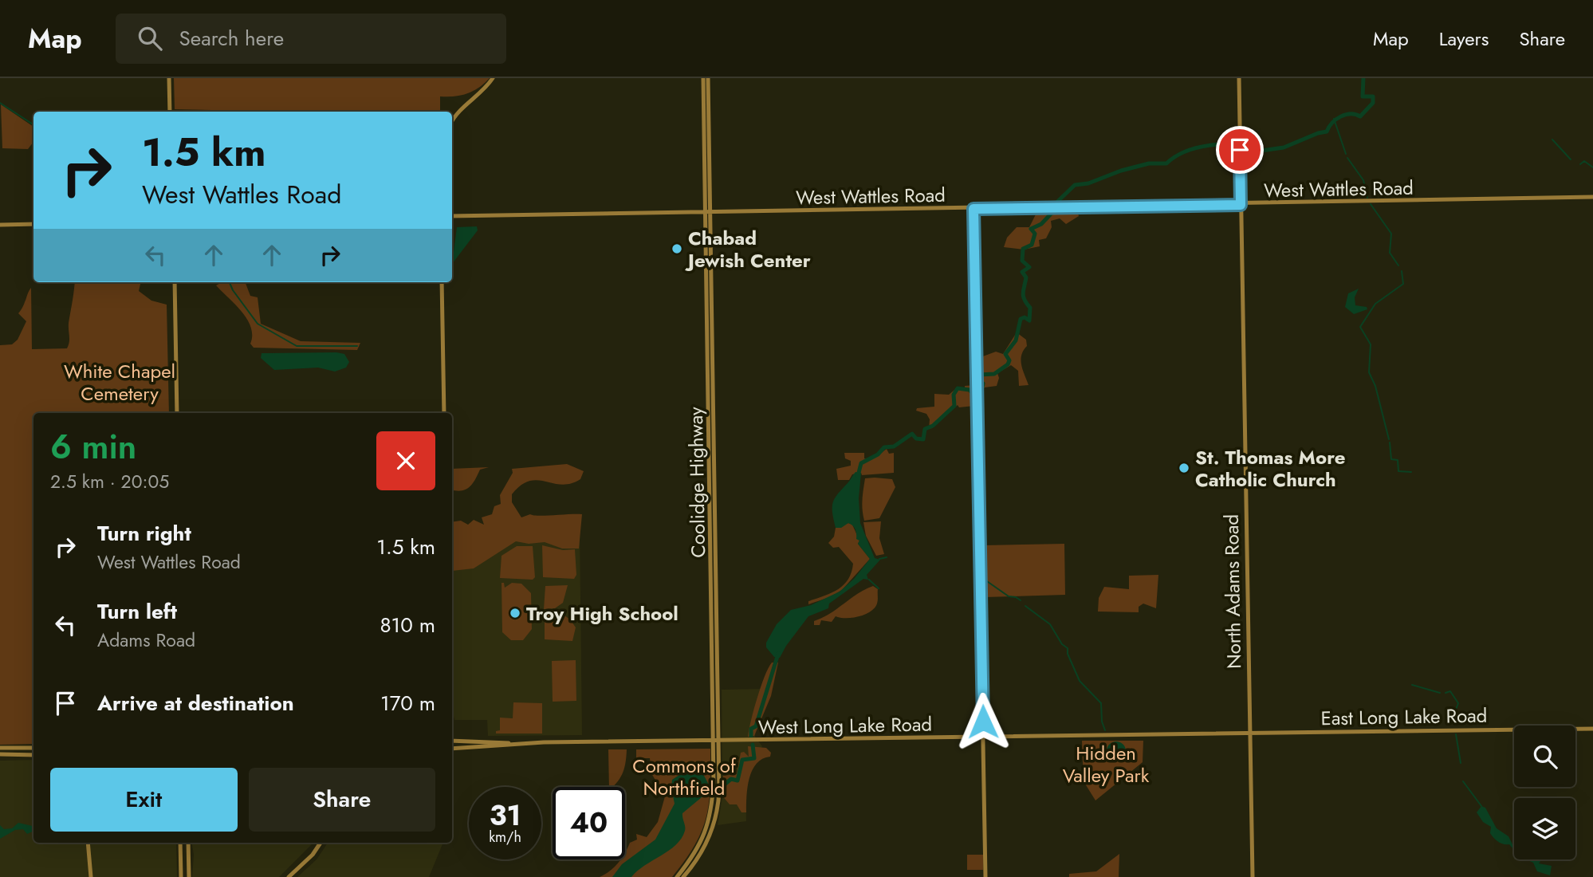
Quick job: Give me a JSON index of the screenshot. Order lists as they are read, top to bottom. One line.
{"streets":{"main road":["West Wattles Road","Coolidge Highway","North Adams Road","East Long Lake Road","West Long Lake Road"]},"crossings":[["West Wattles Road","Coolidge Highway"],["West Wattles Road","North Adams Road"],["Coolidge Highway","West Long Lake Road"],["North Adams Road","East Long Lake Road"],["North Adams Road","West Long Lake Road"],["East Long Lake Road","West Long Lake Road"]],"parks":["White Chapel Cemetery","Hidden Valley Park","Commons of Northfield"],"places":["Chabad Jewish Center","St. Thomas More Catholic Church","Troy High School"],"page":{"header":"Map","search":"Search here","nav":["Map","Layers","Share"],"turn":["1.5 km","West Wattles Road"],"heading":["6 min","2.5 km · 20:05"],"list":[{"name":"Turn right","note":"West Wattles Road","value":"1.5 km"},{"name":"Turn left","note":"Adams Road","value":"810 m"},{"name":"Arrive at destination","value":"170 m"}],"buttons":["Exit","Share"],"speed":"31 km/h","limit":"40"}}
